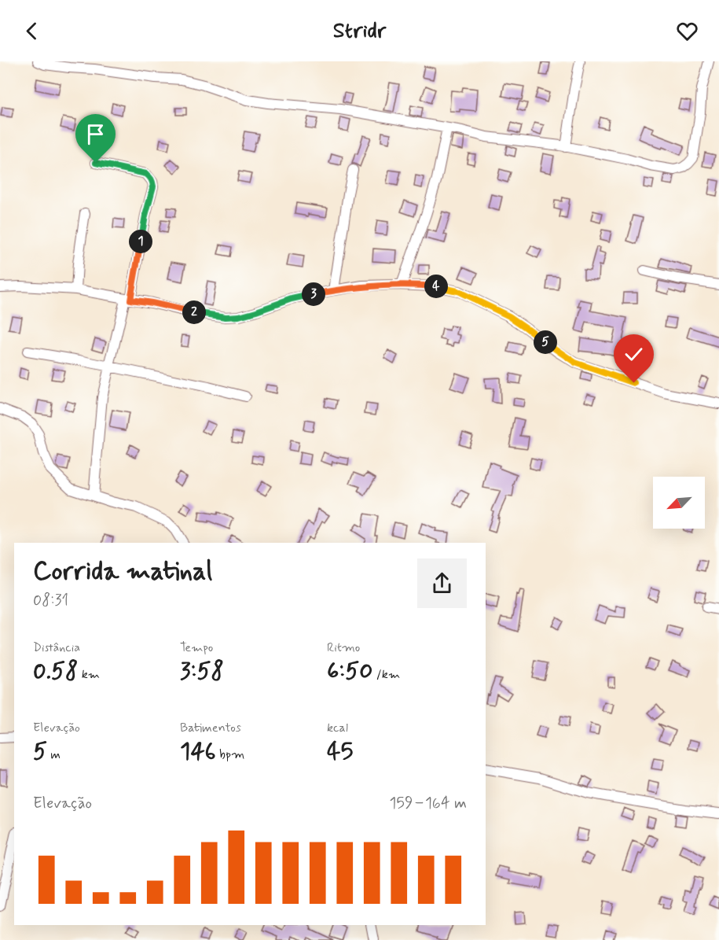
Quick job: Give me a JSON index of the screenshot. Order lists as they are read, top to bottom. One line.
{"north":"bottom left","page":{"header":"Stridr","pins":["1","4","3","2","5"],"heading":["Corrida matinal","08:31"],"stats":[["Distância","0.58 km"],["Tempo","3:58"],["Ritmo","6:50 /km"],["Elevação","5 m"],["Batimentos","146 bpm"],["kcal","45"]],"chart":["Elevação","159–164 m"]}}
